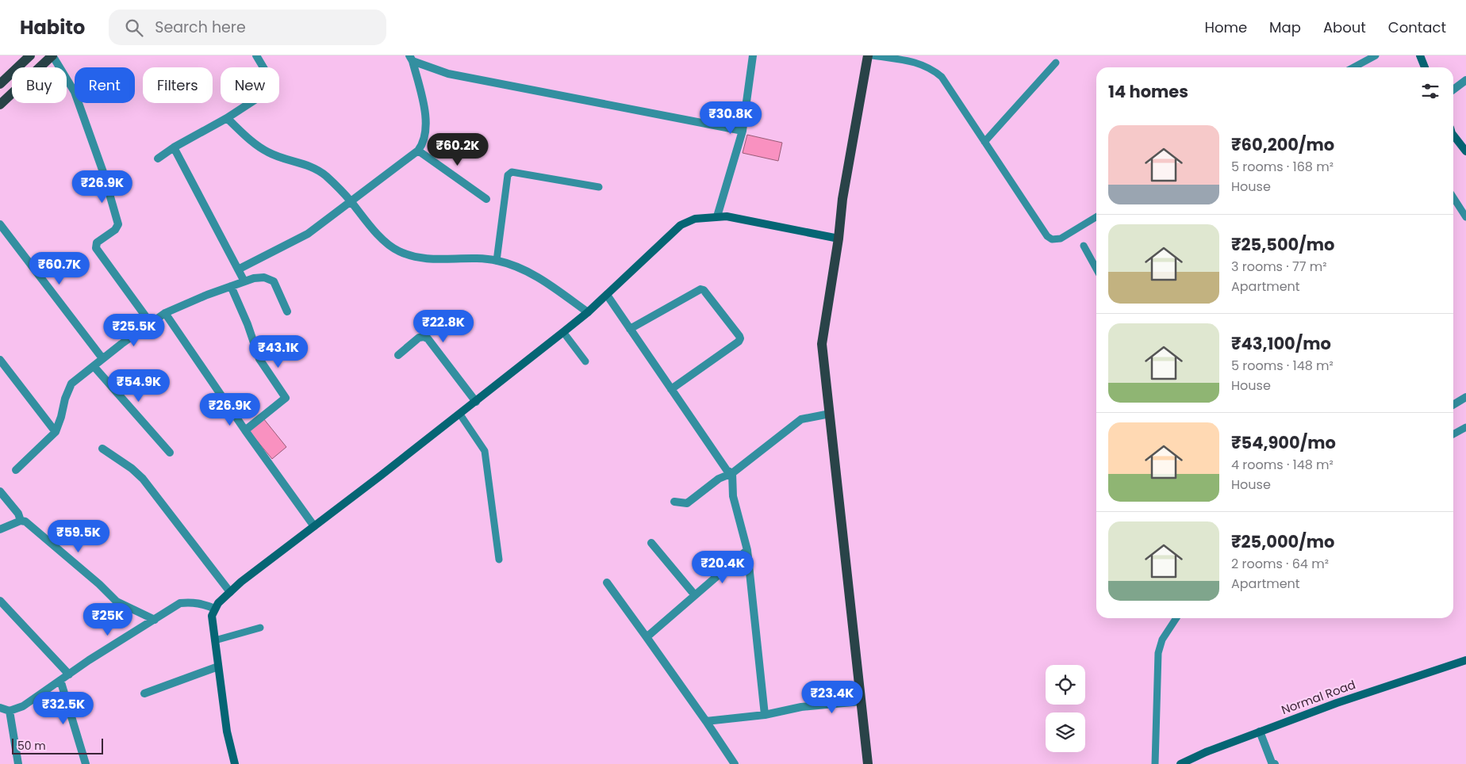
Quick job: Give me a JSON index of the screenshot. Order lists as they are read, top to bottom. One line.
{"streets":{"main road":["Normal Road"]},"scale_bar":"50 m","page":{"header":"Habito","search":"Search here","nav":["Home","Map","About","Contact"],"chip":["Buy","Rent","Filters","New"],"heading":"14 homes","price":["₹30.8K","₹60.2K","₹26.9K","₹60.7K","₹22.8K","₹25.5K","₹43.1K","₹54.9K","₹26.9K","₹59.5K","₹20.4K","₹25K","₹23.4K","₹32.5K"],"list":[{"name":"₹60,200/mo","note":"5 rooms · 168 m² · House"},{"name":"₹25,500/mo","note":"3 rooms · 77 m² · Apartment"},{"name":"₹43,100/mo","note":"5 rooms · 148 m² · House"},{"name":"₹54,900/mo","note":"4 rooms · 148 m² · House"},{"name":"₹25,000/mo","note":"2 rooms · 64 m² · Apartment"}],"scale":"50 m"}}
